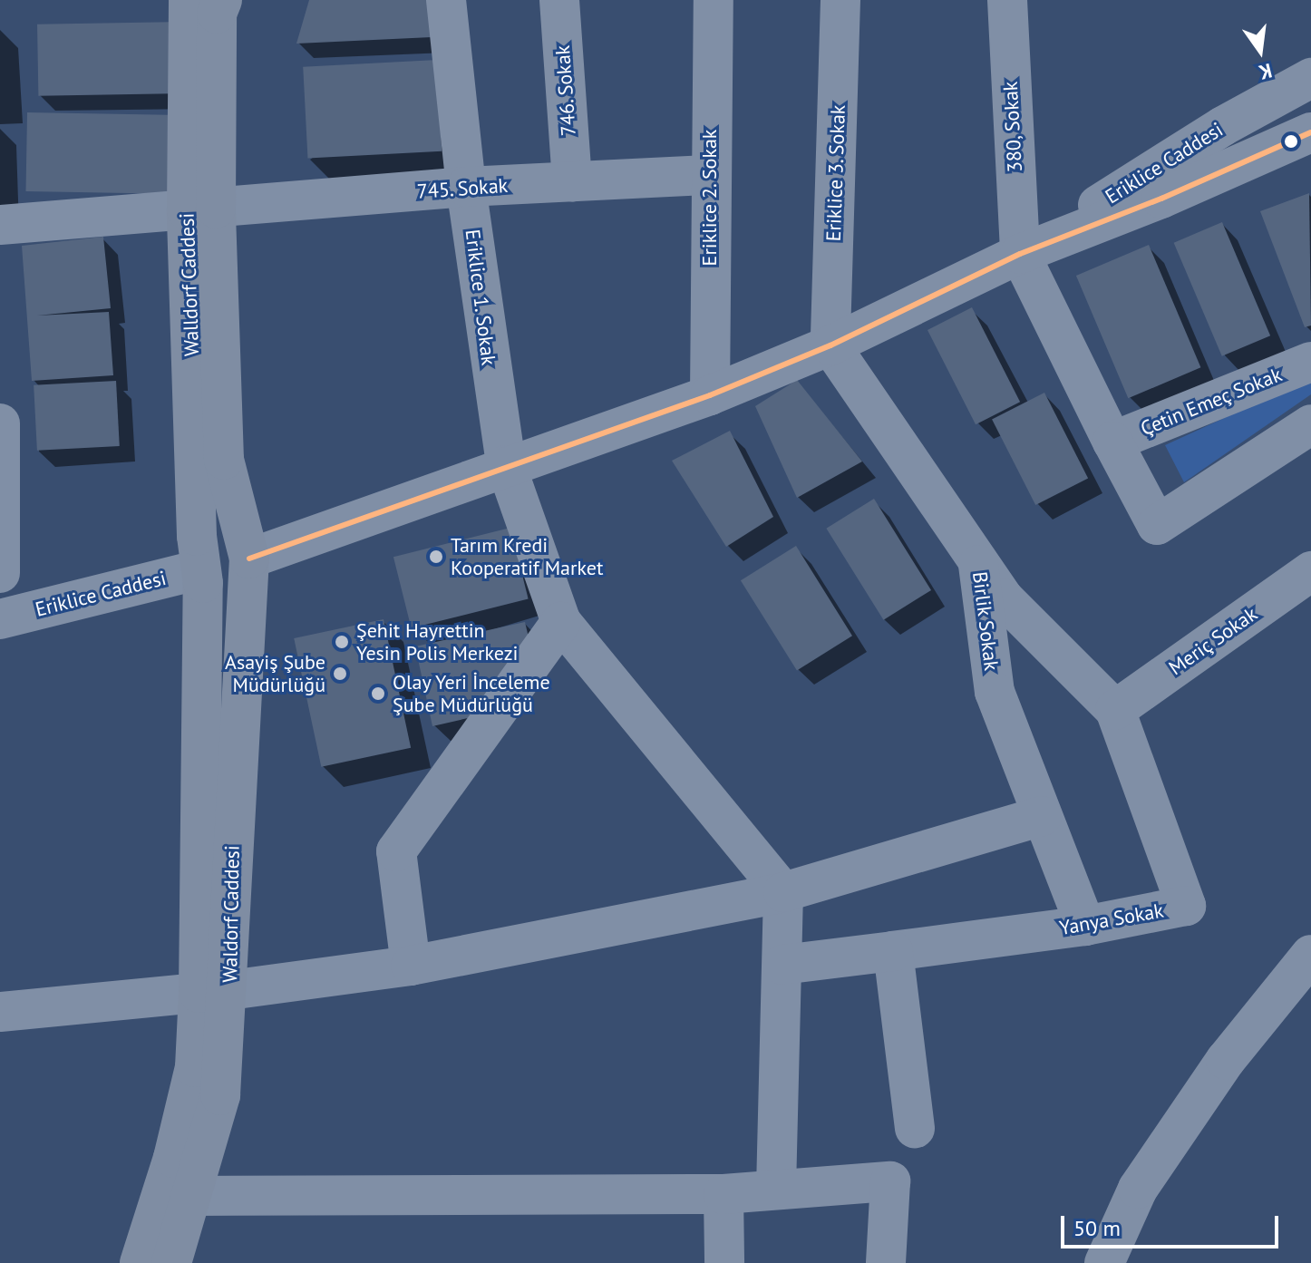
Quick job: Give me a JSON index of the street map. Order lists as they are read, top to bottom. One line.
{"streets":{"main road":["Walldorf Caddesi","Waldorf Caddesi"],"street":["746. Sokak","380, Sokak","Eriklice Caddesi","Eriklice 3. Sokak","745. Sokak","Eriklice 2. Sokak","Eriklice 1. Sokak","Çetin Emeç Sokak","Birlik Sokak","Meriç Sokak","Yanya Sokak"]},"crossings":[["746. Sokak","745. Sokak"],["380, Sokak","Eriklice Caddesi"],["380, Sokak","Çetin Emeç Sokak"],["Eriklice Caddesi","Eriklice 3. Sokak"],["Eriklice Caddesi","Eriklice 2. Sokak"],["Eriklice Caddesi","Walldorf Caddesi"],["Eriklice Caddesi","Eriklice 1. Sokak"],["Eriklice Caddesi","Çetin Emeç Sokak"],["Eriklice Caddesi","Birlik Sokak"],["Eriklice Caddesi","Waldorf Caddesi"],["Eriklice 3. Sokak","Birlik Sokak"],["745. Sokak","Eriklice 2. Sokak"],["745. Sokak","Walldorf Caddesi"],["745. Sokak","Eriklice 1. Sokak"],["Walldorf Caddesi","Waldorf Caddesi"],["Birlik Sokak","Yanya Sokak"],["Meriç Sokak","Yanya Sokak"]],"places":["Tarım Kredi Kooperatif Market","Şehit Hayrettin Yesin Polis Merkezi","Asayiş Şube Müdürlüğü","Olay Yeri İnceleme Şube Müdürlüğü"],"scale_bar":"50 m","north":"bottom"}
